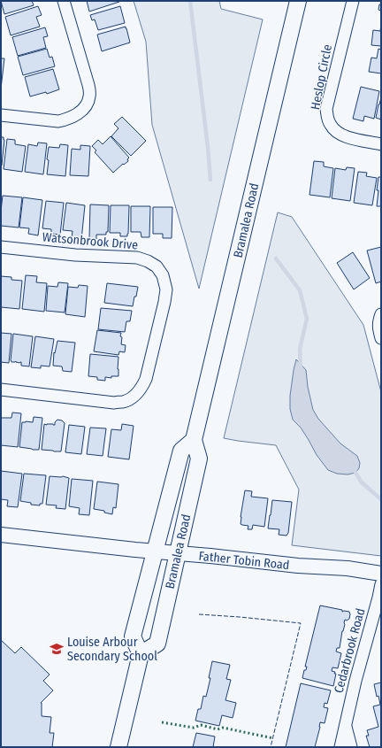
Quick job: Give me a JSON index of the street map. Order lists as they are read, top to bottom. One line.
{"streets":{"main road":["Bramalea Road"],"street":["Heslop Circle","Watsonbrook Drive","Father Tobin Road","Cedarbrook Road"]},"crossings":[["Bramalea Road","Father Tobin Road"]],"places":{"school or university":["Louise Arbour Secondary School"]}}
